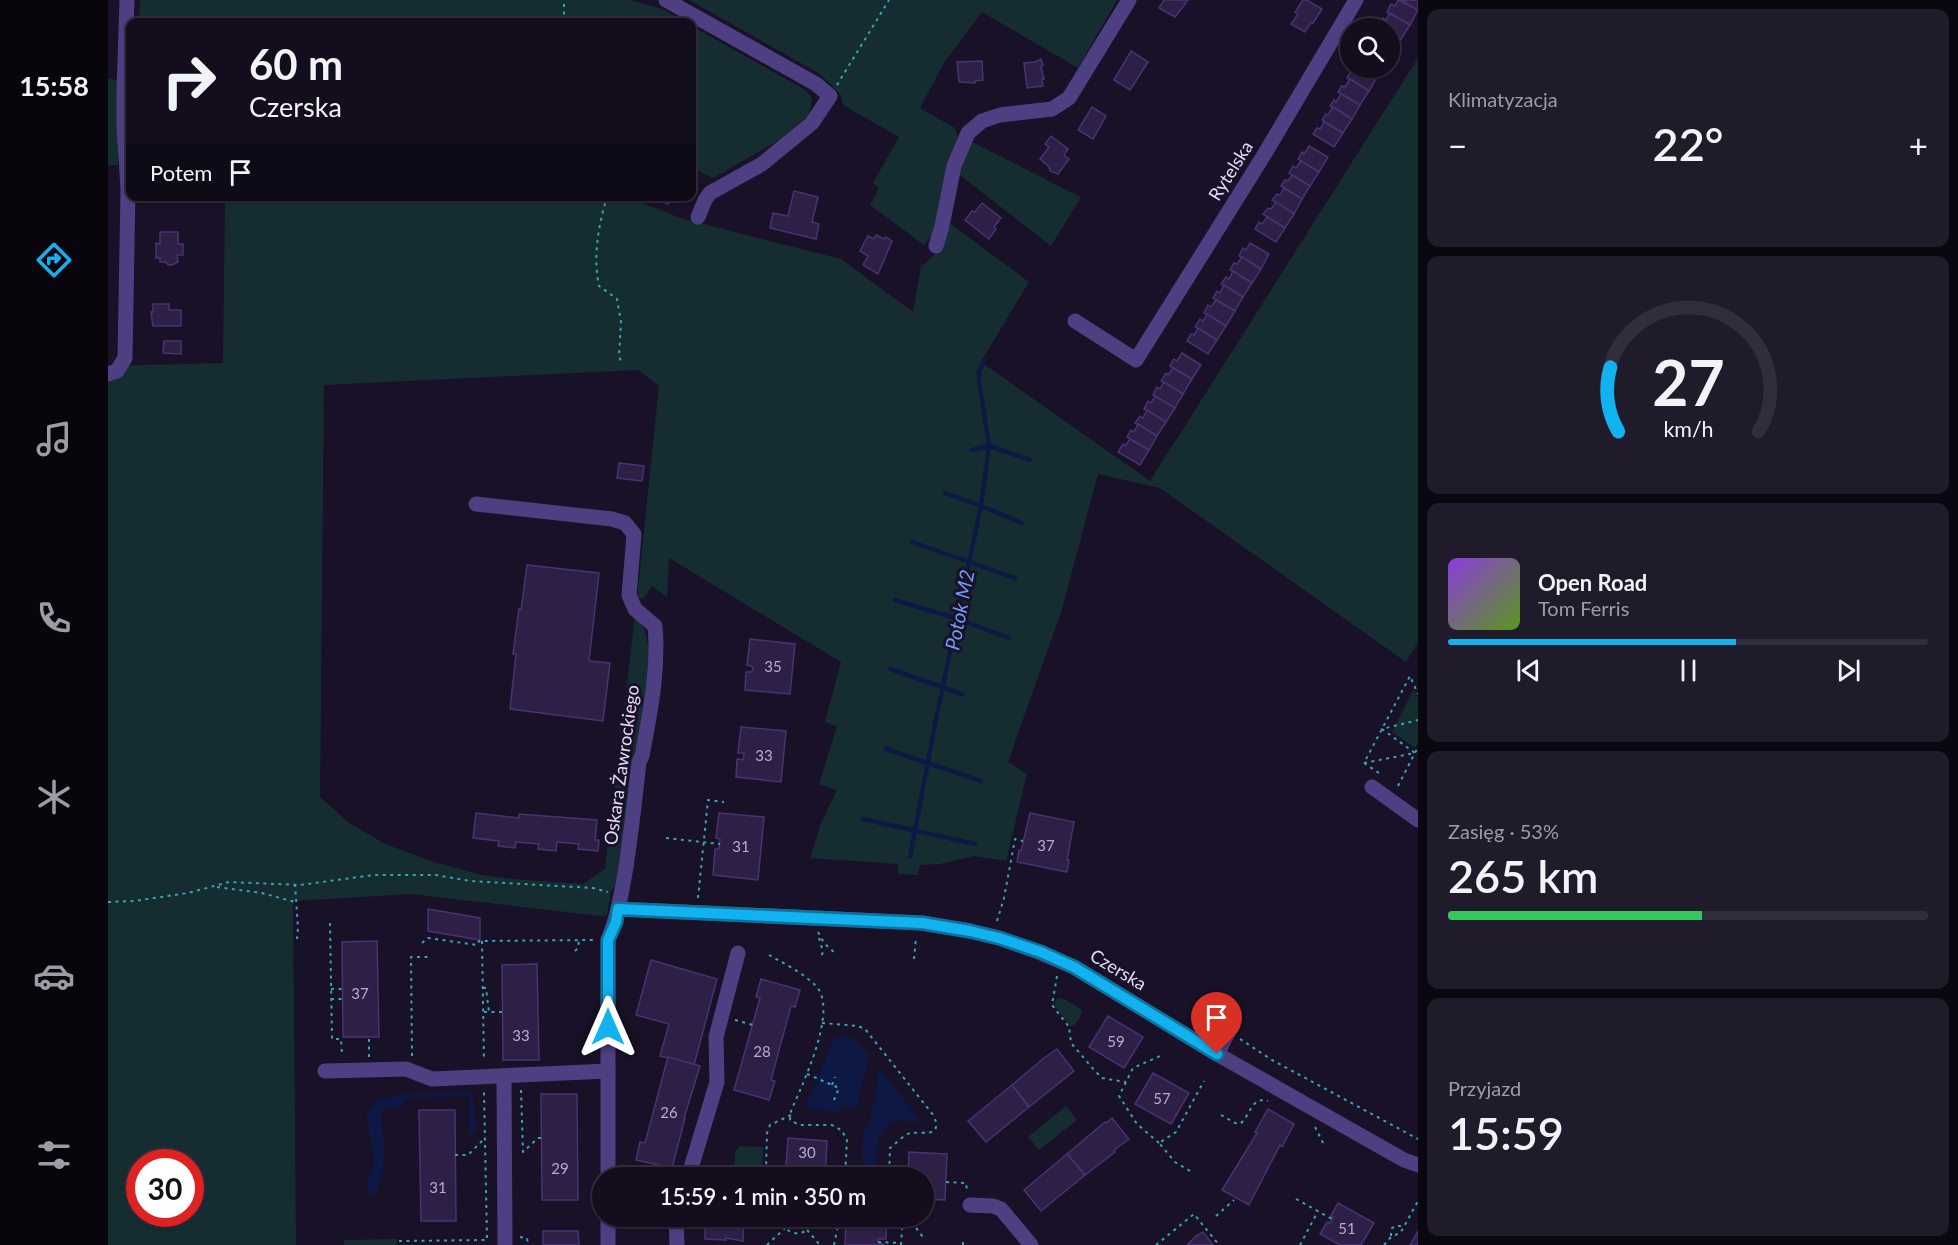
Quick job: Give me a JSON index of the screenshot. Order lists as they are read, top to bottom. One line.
{"streets":{"street":["Rytelska","Oskara Żawrockiego","Czerska"]},"crossings":[["Oskara Żawrockiego","Czerska"]],"water":["Potok M2"],"house_numbers":["35","33","37","31","37","33","59","28","57","26","30","29","31","51"],"page":{"tabs":"15:58","tile":["Klimatyzacja",["Zasięg · 53%","265 km"],["Przyjazd","15:59"]],"turn":["60 m","Czerska"],"heat":["−","22°","+"],"then":"Potem","song":["Open Road","Tom Ferris"],"limit":"30","trip":"15:59 · 1 min · 350 m","gauge":["27","km/h"]}}
